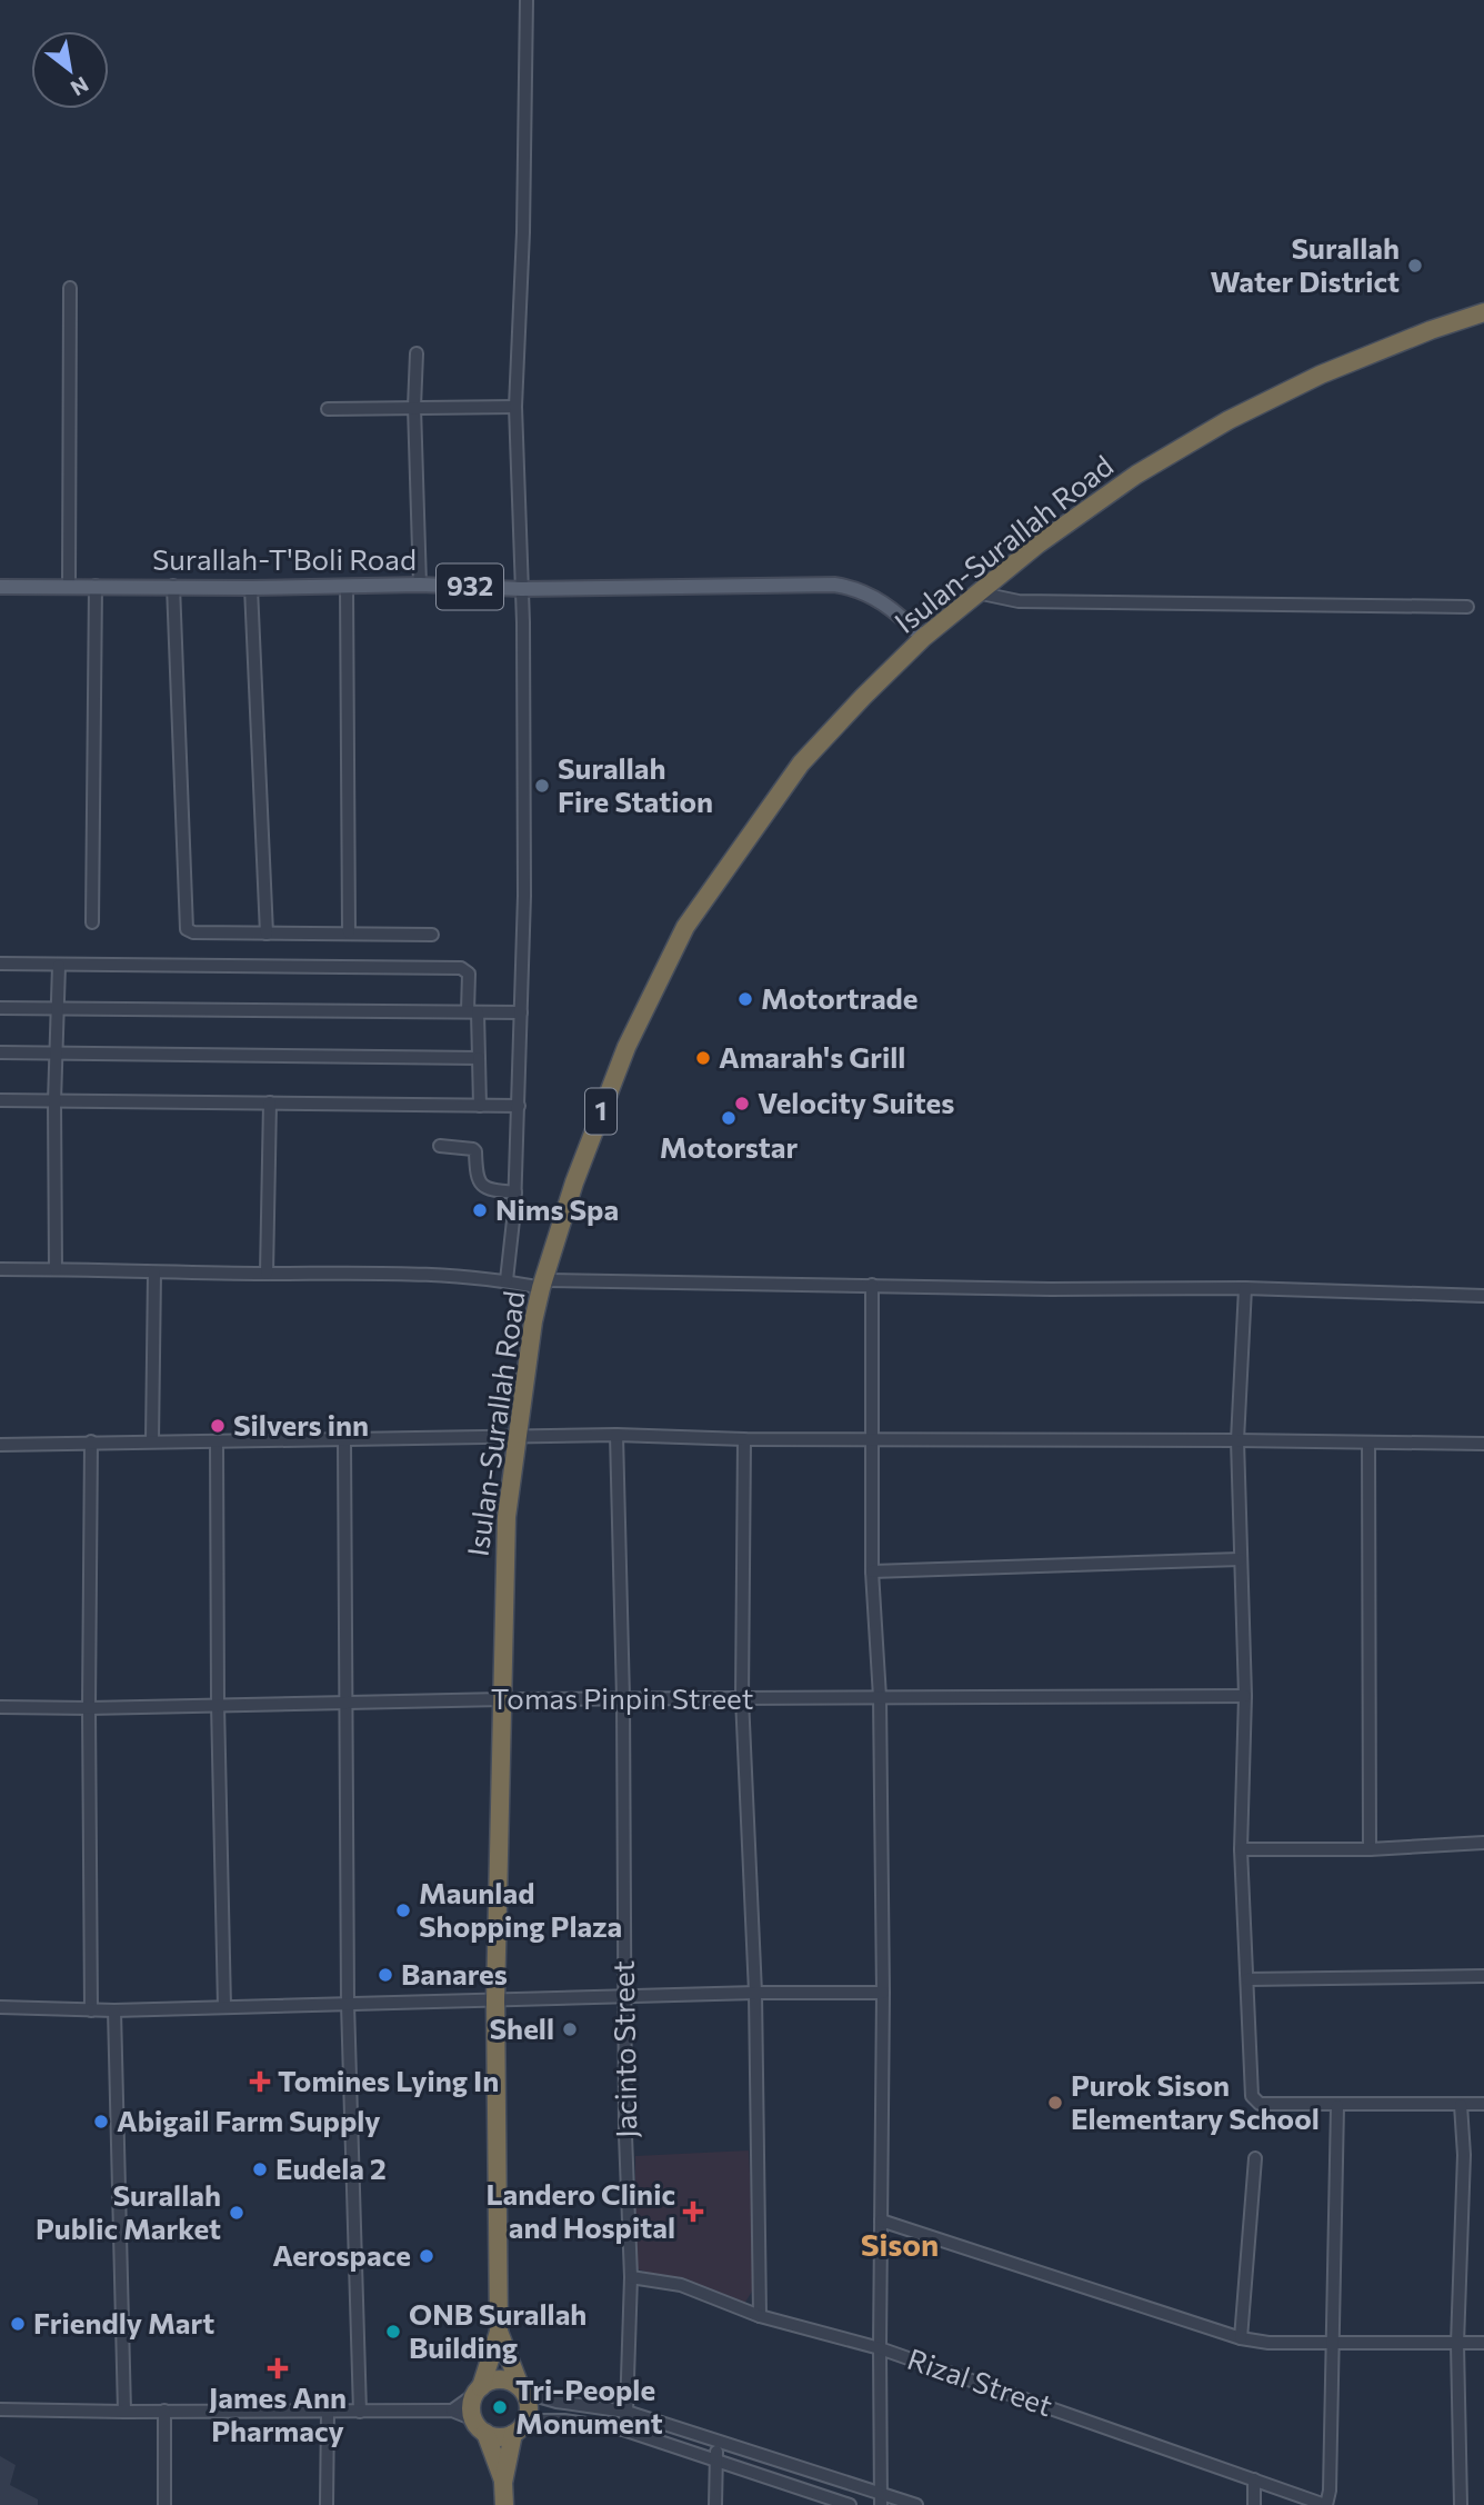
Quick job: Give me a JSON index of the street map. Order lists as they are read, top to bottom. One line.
{"streets":{"highway":["Isulan-Surallah Road","1"],"main road":["Surallah-T'Boli Road","932"],"street":["Tomas Pinpin Street","Jacinto Street","Rizal Street"]},"crossings":[["Isulan-Surallah Road","Surallah-T'Boli Road"],["Isulan-Surallah Road","1"],["Isulan-Surallah Road","Tomas Pinpin Street"],["Tomas Pinpin Street","Jacinto Street"],["Jacinto Street","Rizal Street"]],"districts":["Sison"],"places":{"other":["Surallah Water District","Surallah Fire Station","Motortrade","Amarah's Grill","Velocity Suites","Motorstar","Nims Spa","Silvers inn","Maunlad Shopping Plaza","Banares","Shell","Purok Sison Elementary School","Abigail Farm Supply","Eudela 2","Surallah Public Market","Aerospace","Friendly Mart","ONB Surallah Building","Tri-People Monument"],"health":["Tomines Lying In","Landero Clinic and Hospital","James Ann Pharmacy"]},"north":"bottom right"}
